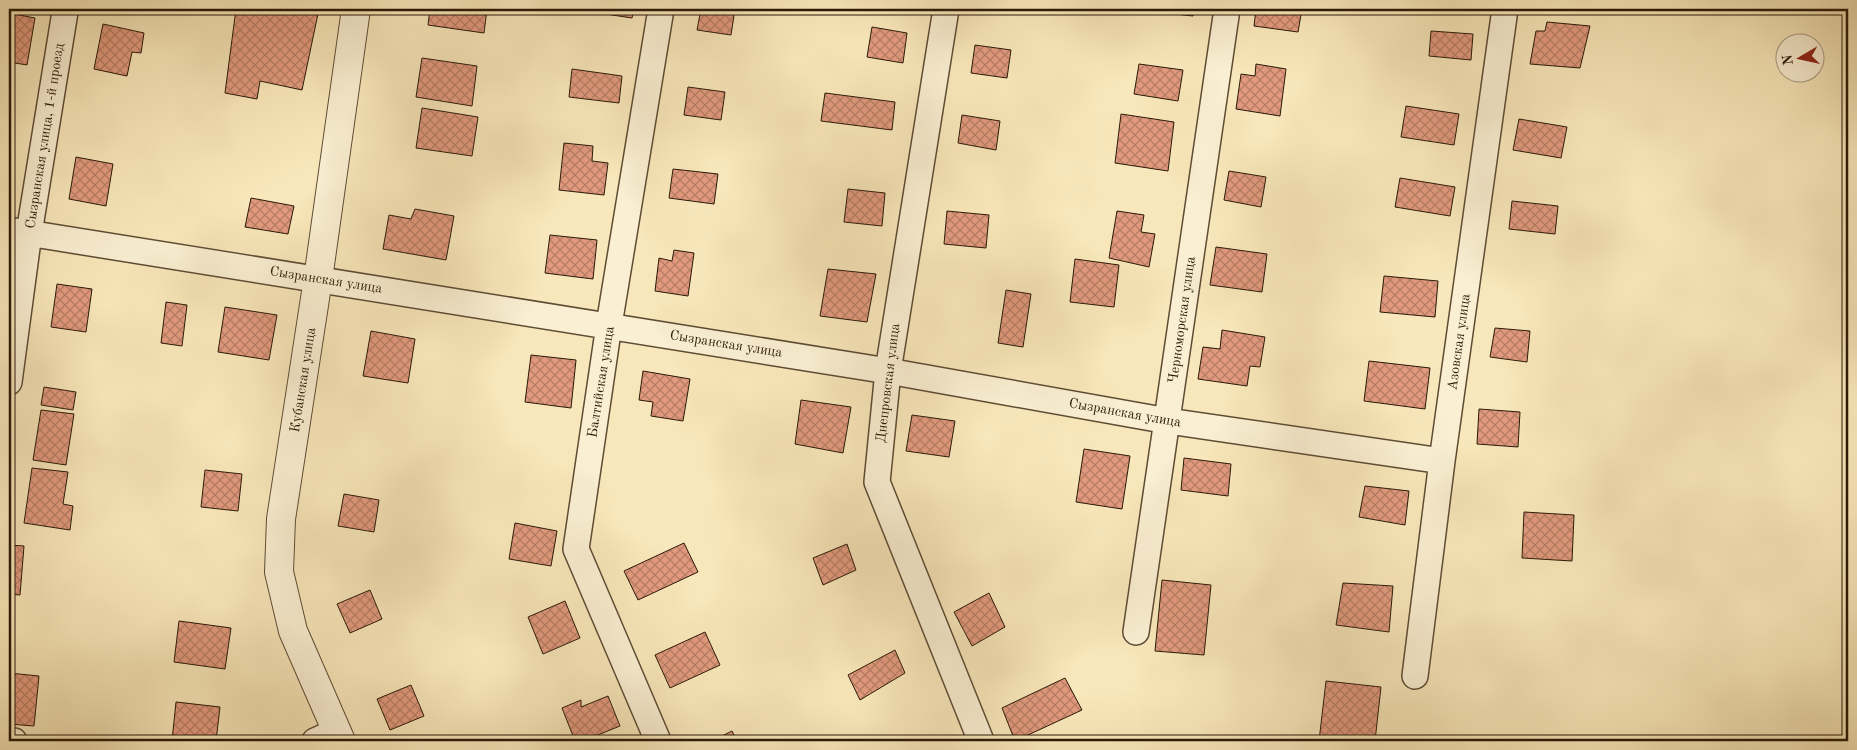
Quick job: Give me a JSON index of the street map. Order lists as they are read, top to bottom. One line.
{"streets":{"street":["Сызранская улица, 1-й проезд","Сызранская улица","Черноморская улица","Азовская улица","Кубанская улица","Балтийская улица","Днепровская улица"]},"crossings":[["Сызранская улица, 1-й проезд","Сызранская улица"],["Сызранская улица","Черноморская улица"],["Сызранская улица","Азовская улица"],["Сызранская улица","Кубанская улица"],["Сызранская улица","Балтийская улица"],["Сызранская улица","Днепровская улица"]],"north":"left"}
